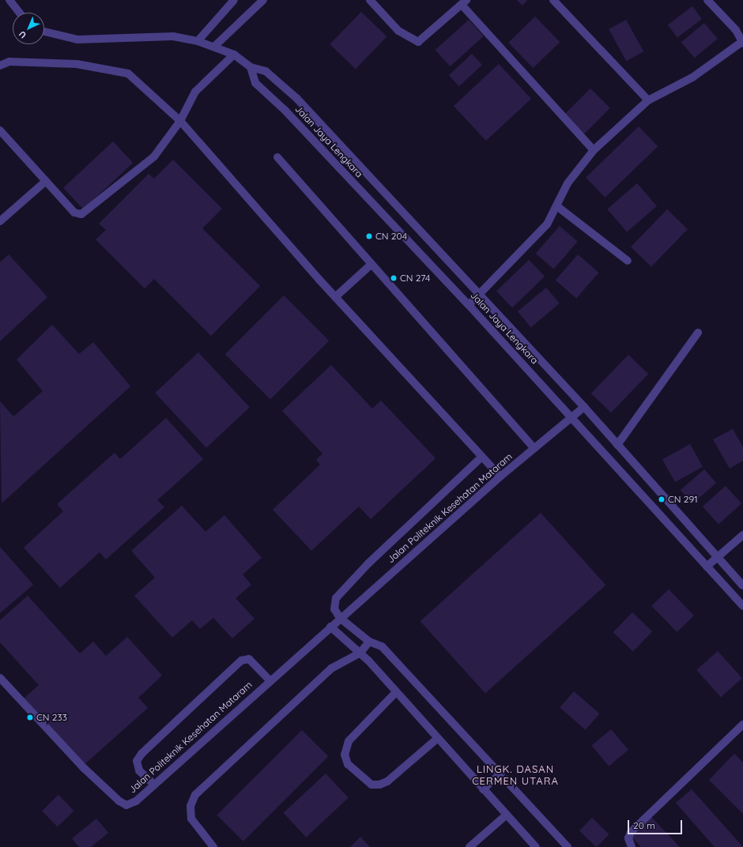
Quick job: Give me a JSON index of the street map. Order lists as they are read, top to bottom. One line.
{"streets":{"street":["Jalan Jaya Lengkara","Jalan Politeknik Kesehatan Mataram"]},"crossings":[["Jalan Jaya Lengkara","Jalan Politeknik Kesehatan Mataram"]],"districts":["LINGK. DASAN CERMEN UTARA"],"places":["CN 204","CN 274","CN 291","CN 233"],"scale_bar":"20 m","north":"bottom left"}
